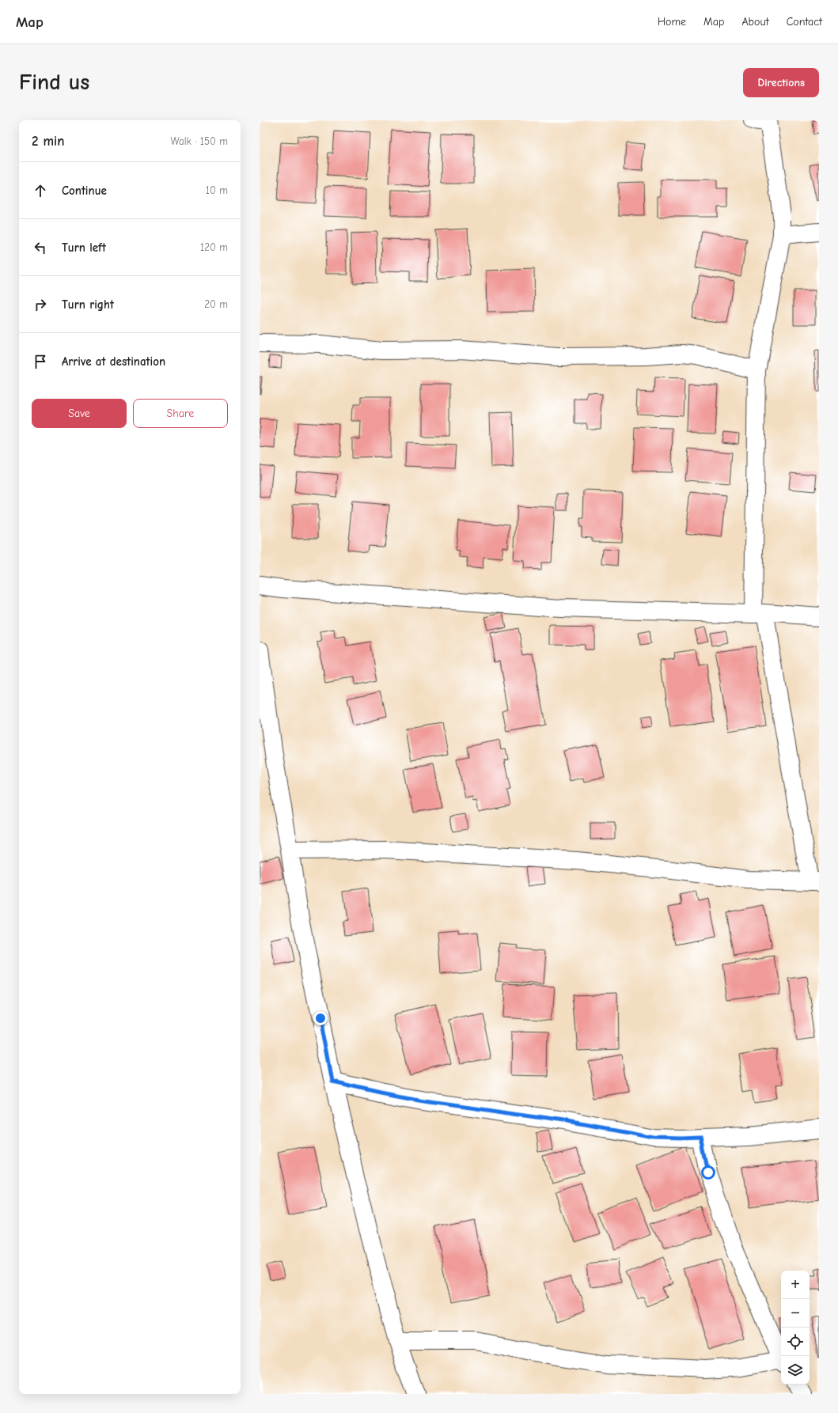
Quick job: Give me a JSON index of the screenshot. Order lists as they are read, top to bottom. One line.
{"page":{"header":"Map","nav":["Home","Map","About","Contact"],"buttons":["Directions",["Save","Share"]],"title":"Find us","heading":["2 min","Walk · 150 m"],"list":[["Continue","10 m"],["Turn left","120 m"],["Turn right","20 m"],"Arrive at destination"],"map_buttons":["+","−"]}}
